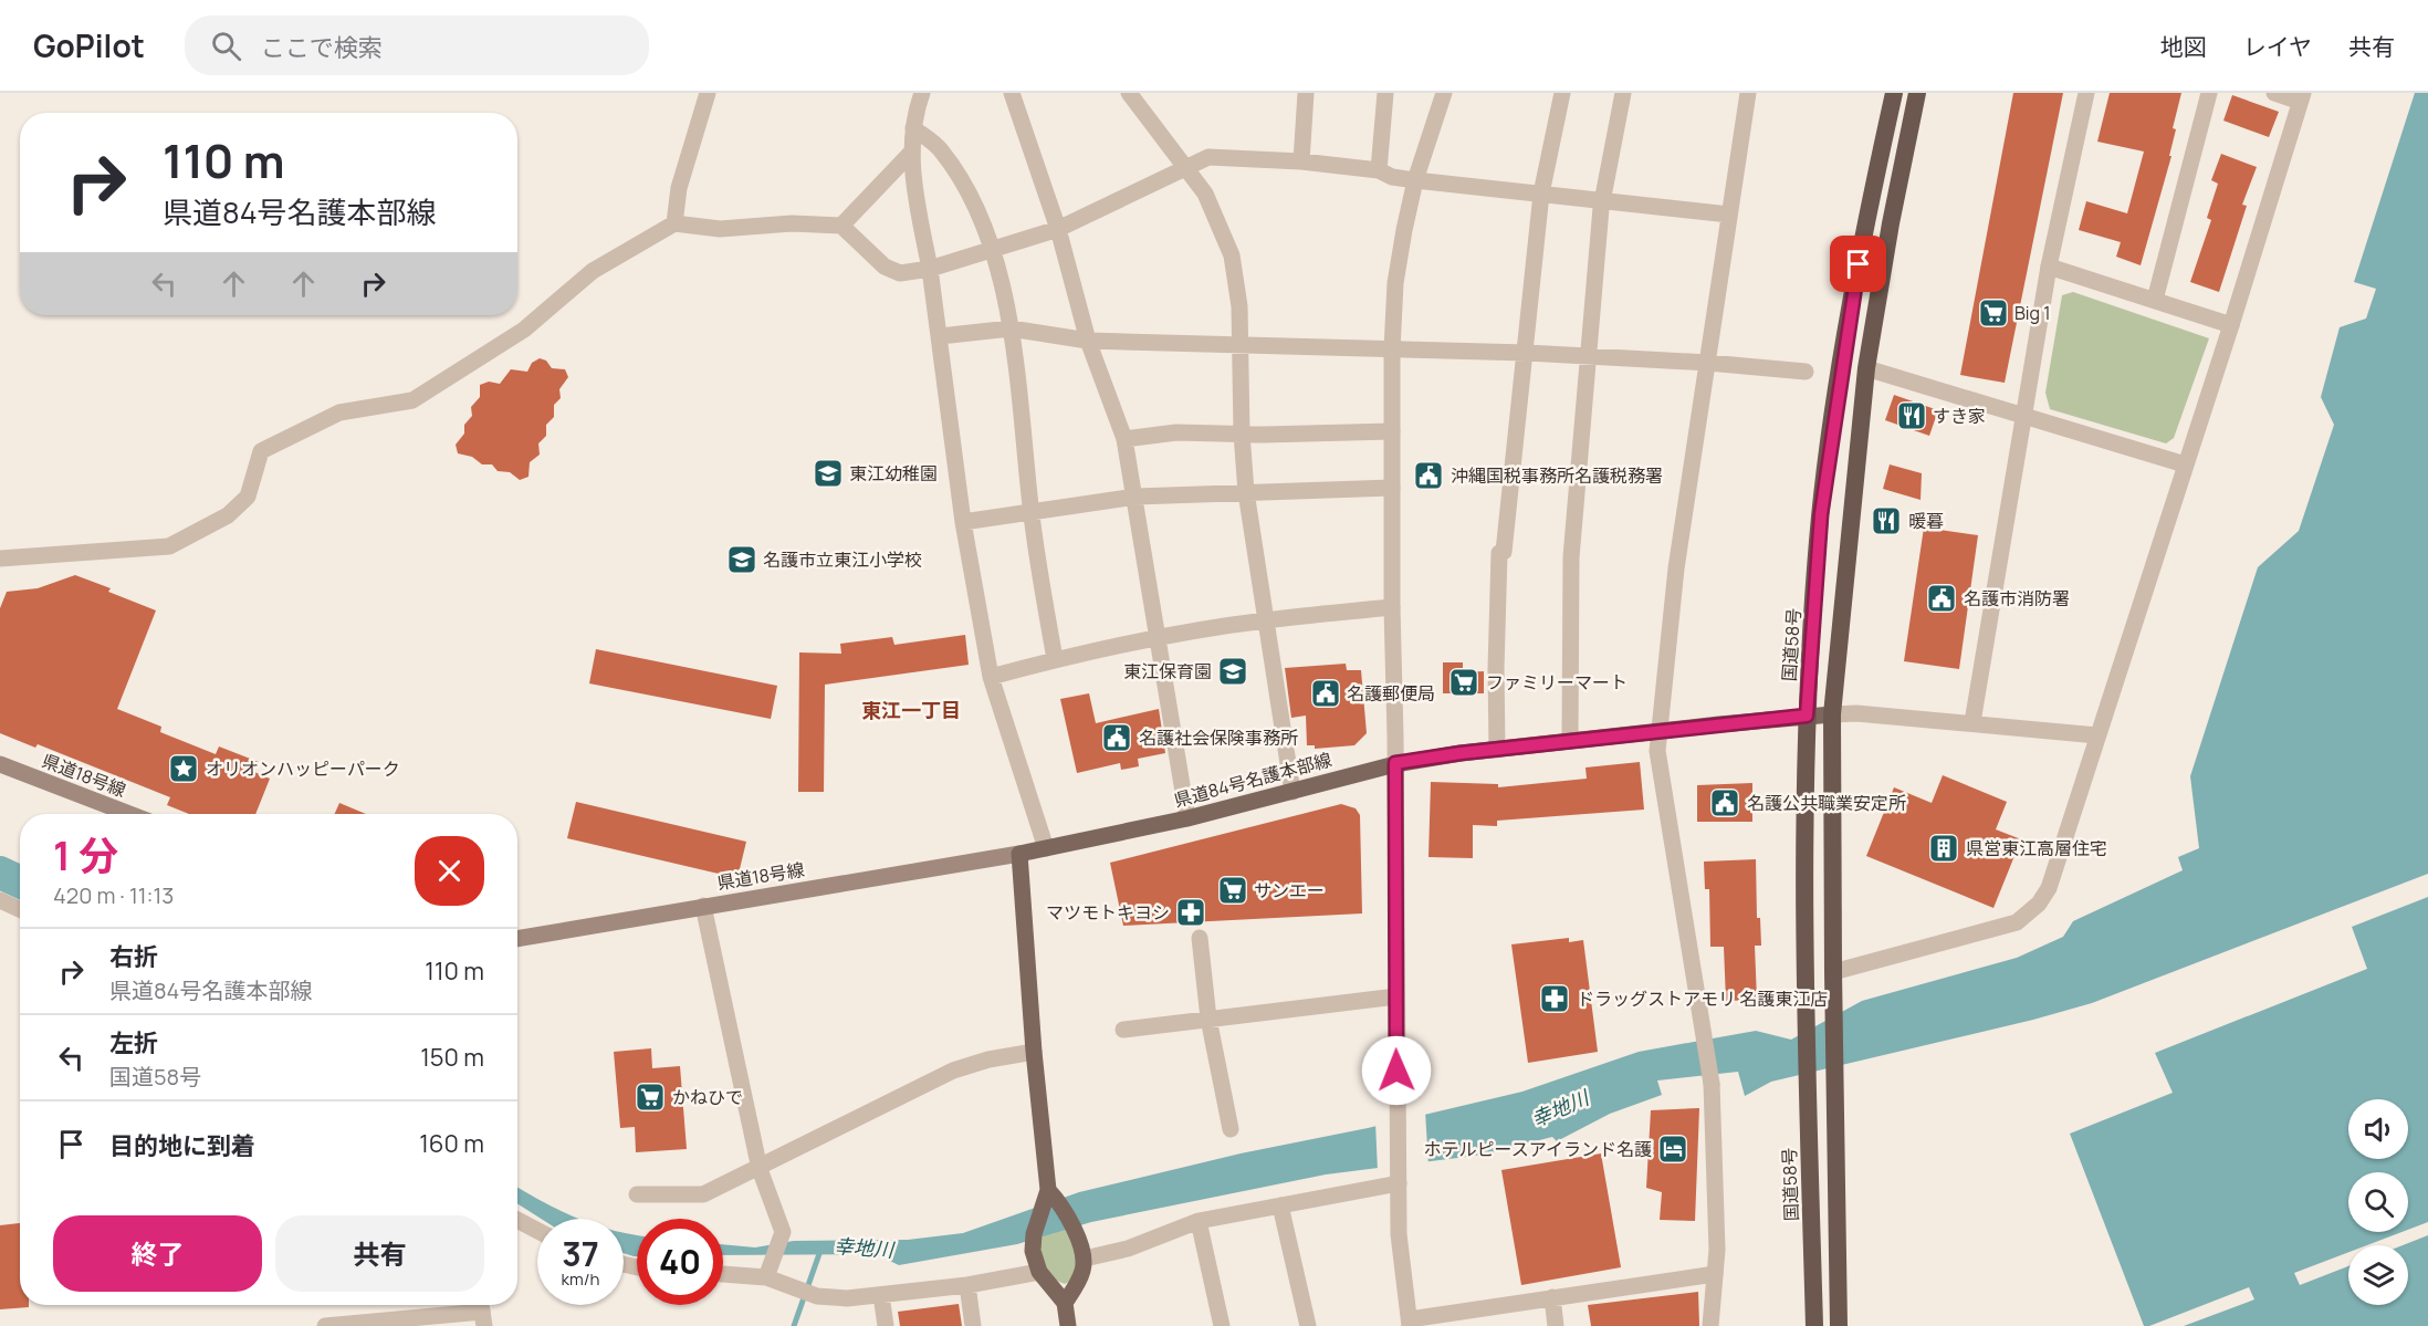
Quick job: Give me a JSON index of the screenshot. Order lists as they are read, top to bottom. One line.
{"streets":{"highway":["国道58号"],"main road":["県道18号線","県道84号名護本部線"]},"crossings":[["国道58号","県道84号名護本部線"],["県道18号線","県道84号名護本部線"]],"districts":["東江一丁目"],"water":["幸地川"],"places":{"supermarket":["Big 1","ファミリーマート","サンエー","かねひで"],"restaurant":["すき家","暖暮"],"school or university":["東江幼稚園","名護市立東江小学校","東江保育園"],"public building":["沖縄国税事務所名護税務署","名護市消防署","名護郵便局","名護社会保険事務所","名護公共職業安定所"],"place":["オリオンハッピーパーク"],"building":["県営東江高層住宅"],"pharmacy":["マツモトキヨシ","ドラッグストアモリ 名護東江店"],"hotel":["ホテルピースアイランド名護"]},"page":{"header":"GoPilot","search":"ここで検索","nav":["地図","レイヤ","共有"],"turn":["110 m","県道84号名護本部線"],"heading":["1 分","420 m · 11:13"],"list":[{"name":"右折","note":"県道84号名護本部線","value":"110 m"},{"name":"左折","note":"国道58号","value":"150 m"},{"name":"目的地に到着","value":"160 m"}],"buttons":["終了","共有"],"speed":"37 km/h","limit":"40"}}
